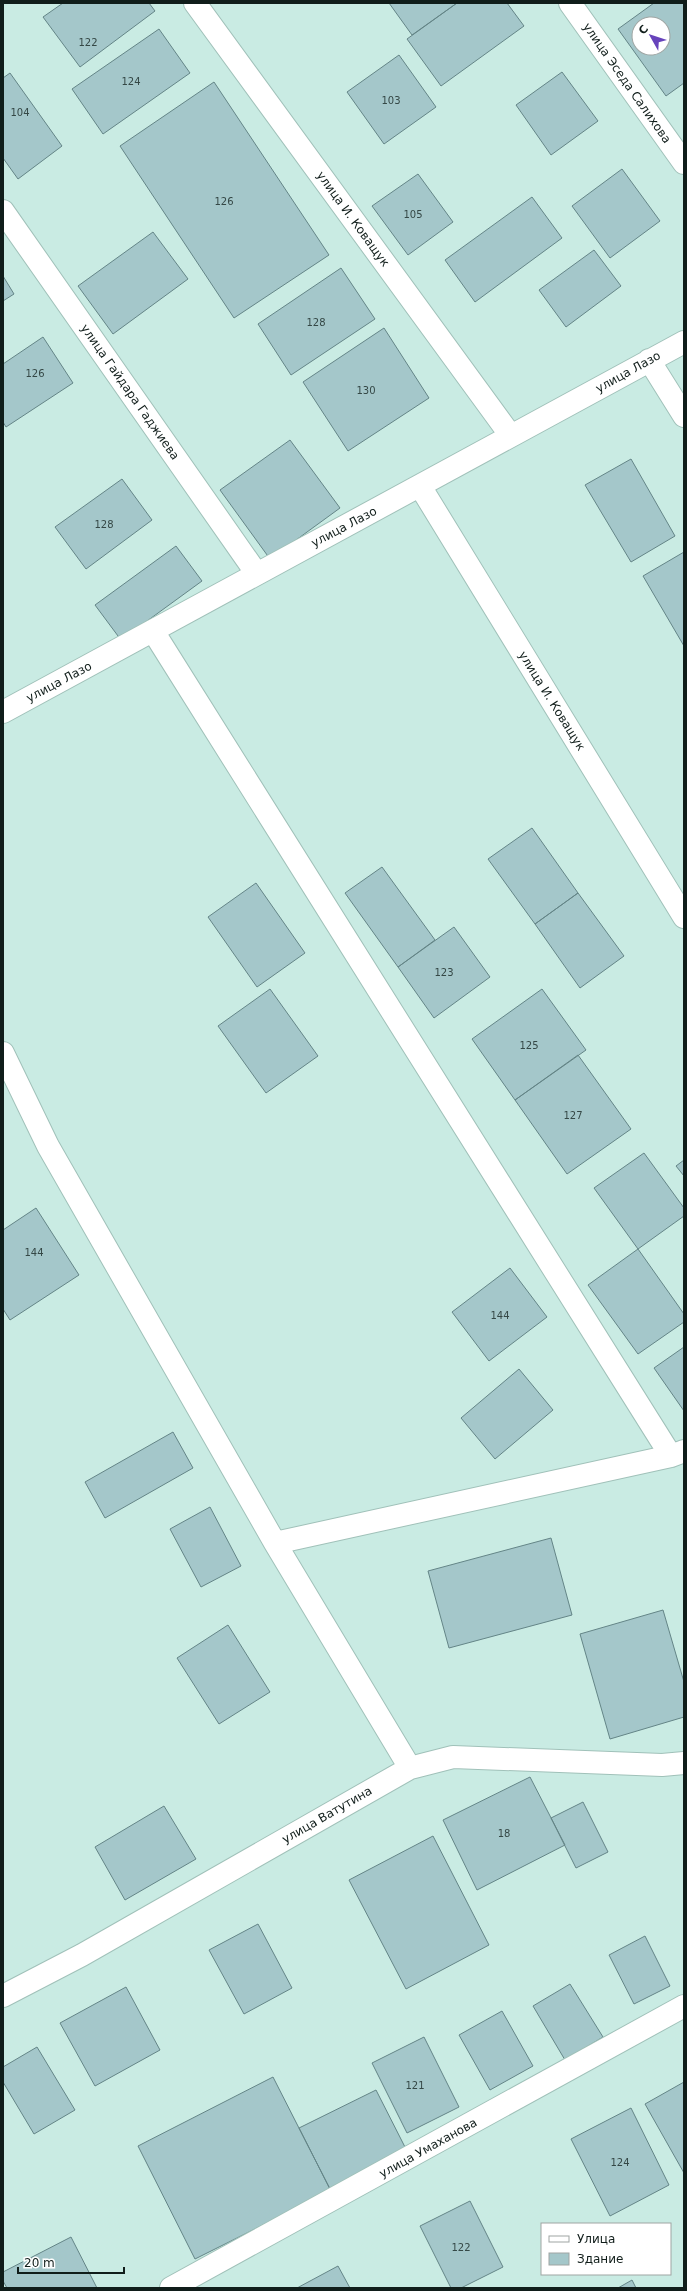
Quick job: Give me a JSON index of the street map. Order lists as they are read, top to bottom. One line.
{"streets":{"street":["улица Эседа Салихова","улица И. Коващук","улица Лазо","улица Гайдара Гаджиева","улица Ватутина","улица Умаханова"]},"crossings":[["улица И. Коващук","улица Лазо"],["улица Лазо","улица Гайдара Гаджиева"]],"house_numbers":["122","124","103","104","126","105","128","126","130","128","123","125","127","144","144","18","121","124","122"],"legend":["Улица","Здание"],"scale_bar":"20 m","north":"top left"}
